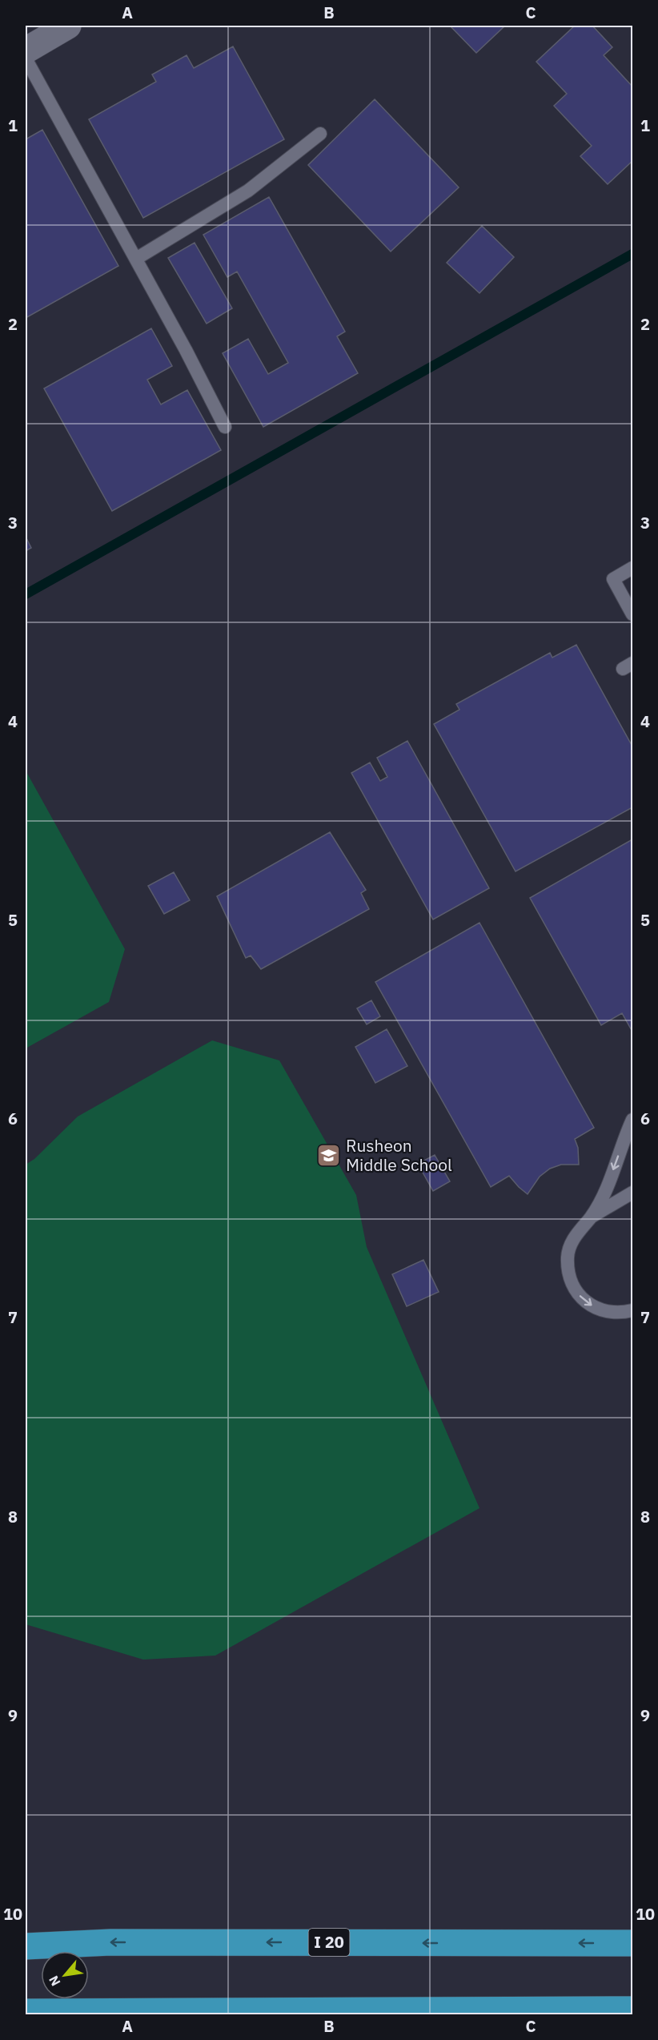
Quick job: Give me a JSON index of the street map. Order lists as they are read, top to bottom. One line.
{"streets":{"highway":["I 20"]},"places":{"school or university":["Rusheon Middle School"]},"north":"bottom left","grid":{"columns":["A","B","C"],"rows":["1","2","3","4","5","6","7","8","9","10"]}}
